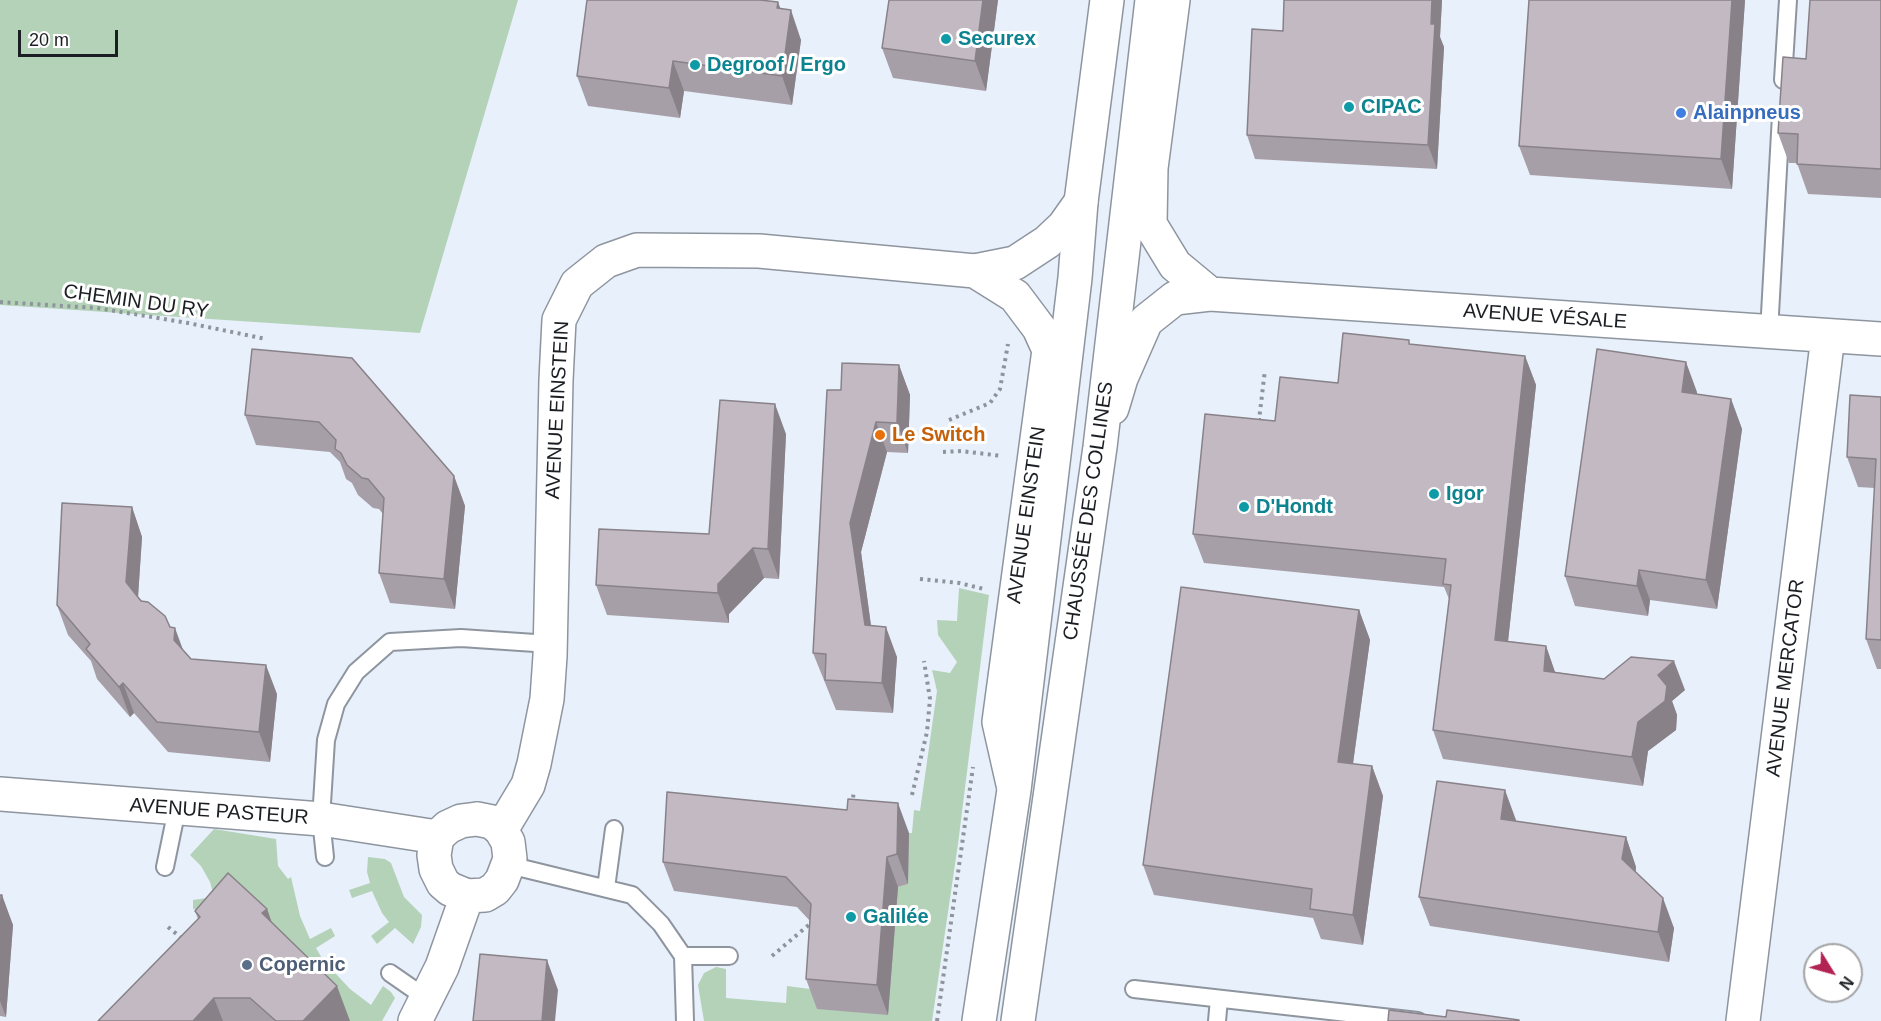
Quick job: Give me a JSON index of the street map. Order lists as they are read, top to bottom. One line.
{"streets":{"street":["AVENUE VÉSALE","AVENUE EINSTEIN","CHAUSSÉE DES COLLINES","AVENUE MERCATOR","AVENUE PASTEUR"],"path":["CHEMIN DU RY"]},"crossings":[["AVENUE VÉSALE","CHAUSSÉE DES COLLINES"],["AVENUE VÉSALE","AVENUE MERCATOR"],["AVENUE EINSTEIN","CHAUSSÉE DES COLLINES"],["AVENUE EINSTEIN","AVENUE PASTEUR"]],"places":["Securex","Degroof / Ergo","CIPAC","Alainpneus","Le Switch","Igor","D'Hondt","Galilée","Copernic"],"scale_bar":"20 m","north":"bottom right"}
